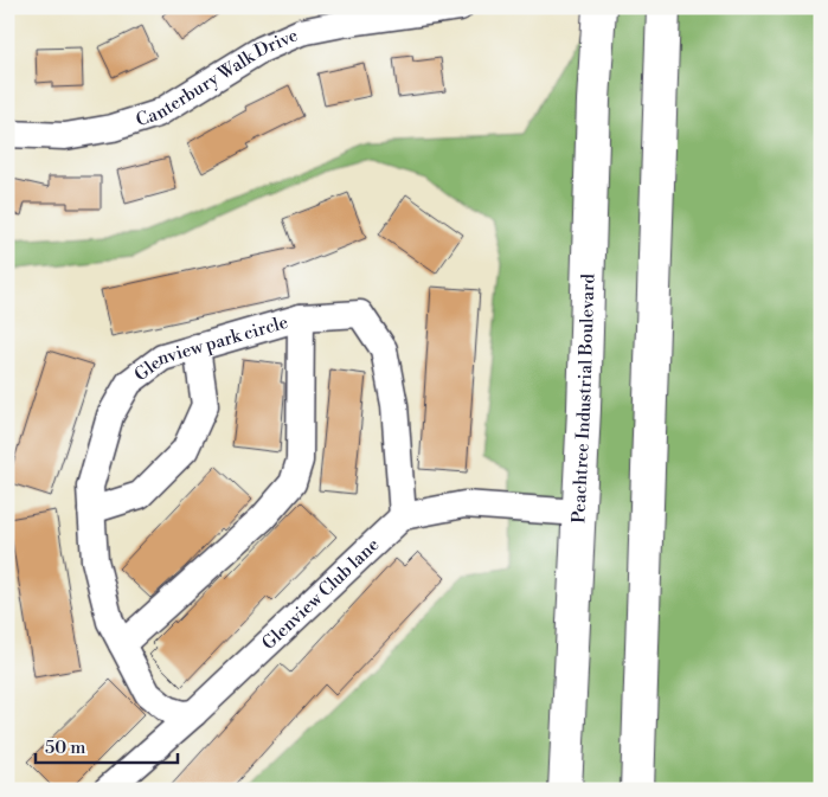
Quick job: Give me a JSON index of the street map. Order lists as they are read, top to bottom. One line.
{"streets":{"highway":["Peachtree Industrial Boulevard"],"street":["Canterbury Walk Drive","Glenview park circle","Glenview Club lane"]},"crossings":[["Glenview park circle","Glenview Club lane"]],"scale_bar":"50 m"}
